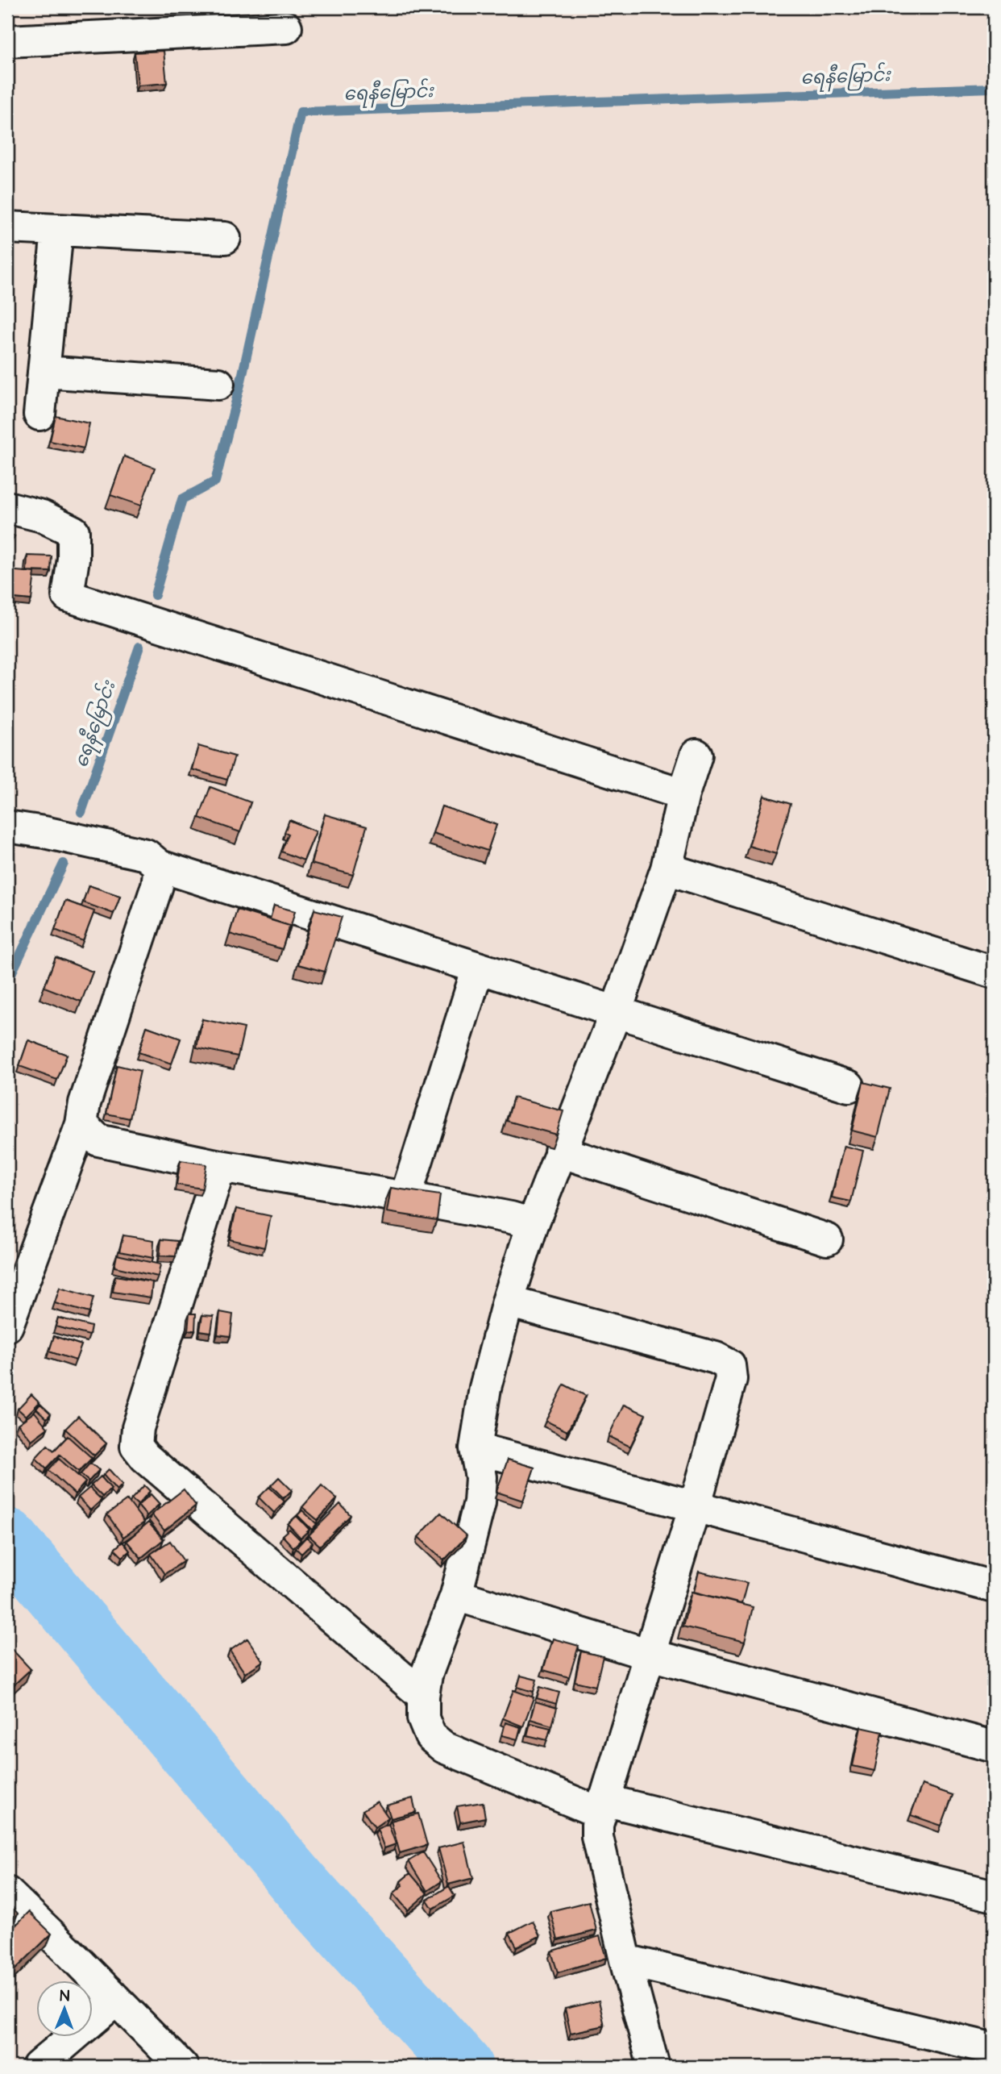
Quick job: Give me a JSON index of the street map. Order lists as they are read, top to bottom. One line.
{"water":["ရေနီမြောင်း"],"north":"top"}
